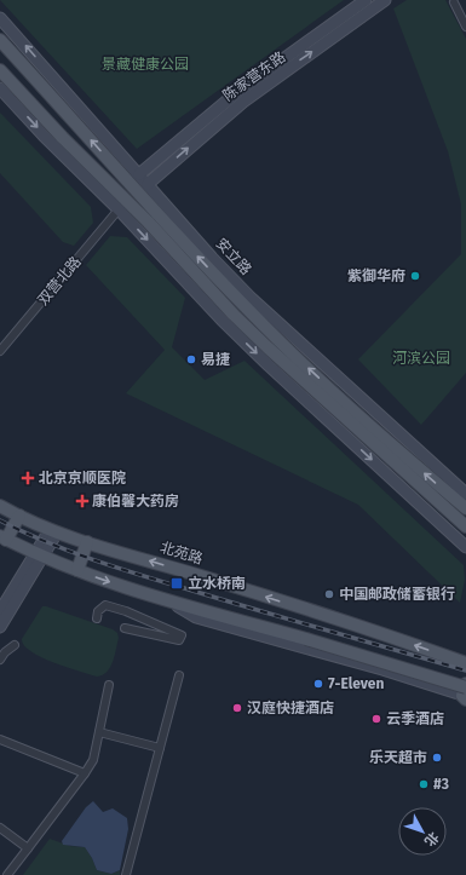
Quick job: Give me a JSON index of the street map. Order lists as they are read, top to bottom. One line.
{"streets":{"main road":["安立路","北苑路"],"street":["陈家营东路","双营北路"]},"crossings":[["陈家营东路","安立路"]],"parks":["景藏健康公园","河滨公园"],"places":{"other":["紫御华府","易捷","中国邮政储蓄银行","7-Eleven","汉庭快捷酒店","云季酒店","乐天超市","#3"],"health":["北京京顺医院","康伯馨大药房"],"transit":["立水桥南"]},"north":"bottom right"}
